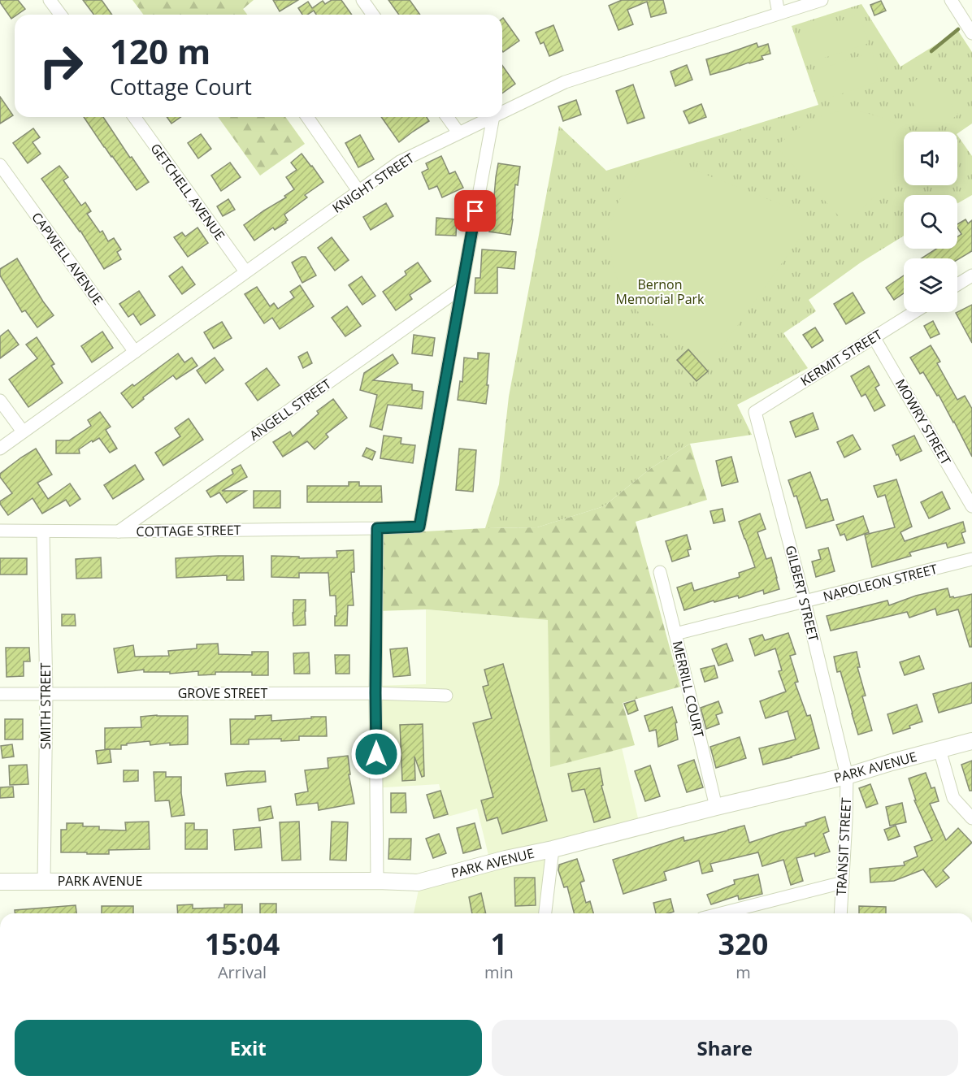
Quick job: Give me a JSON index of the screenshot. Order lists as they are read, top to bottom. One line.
{"streets":{"main road":["PARK AVENUE"],"street":["KNIGHT STREET","GETCHELL AVENUE","CAPWELL AVENUE","KERMIT STREET","ANGELL STREET","MOWRY STREET","COTTAGE STREET","NAPOLEON STREET","GILBERT STREET","MERRILL COURT","GROVE STREET","SMITH STREET","TRANSIT STREET"]},"crossings":[["KNIGHT STREET","GETCHELL AVENUE"],["KNIGHT STREET","CAPWELL AVENUE"],["KERMIT STREET","MOWRY STREET"],["KERMIT STREET","GILBERT STREET"],["ANGELL STREET","COTTAGE STREET"],["COTTAGE STREET","SMITH STREET"],["NAPOLEON STREET","GILBERT STREET"],["NAPOLEON STREET","MERRILL COURT"],["GILBERT STREET","PARK AVENUE"],["GILBERT STREET","TRANSIT STREET"],["MERRILL COURT","PARK AVENUE"],["GROVE STREET","SMITH STREET"],["SMITH STREET","PARK AVENUE"],["PARK AVENUE","TRANSIT STREET"]],"parks":["Bernon Memorial Park"],"page":{"turn":["120 m","Cottage Court"],"eta":["15:04","Arrival","1","min","320","m"],"buttons":["Exit","Share"]}}
